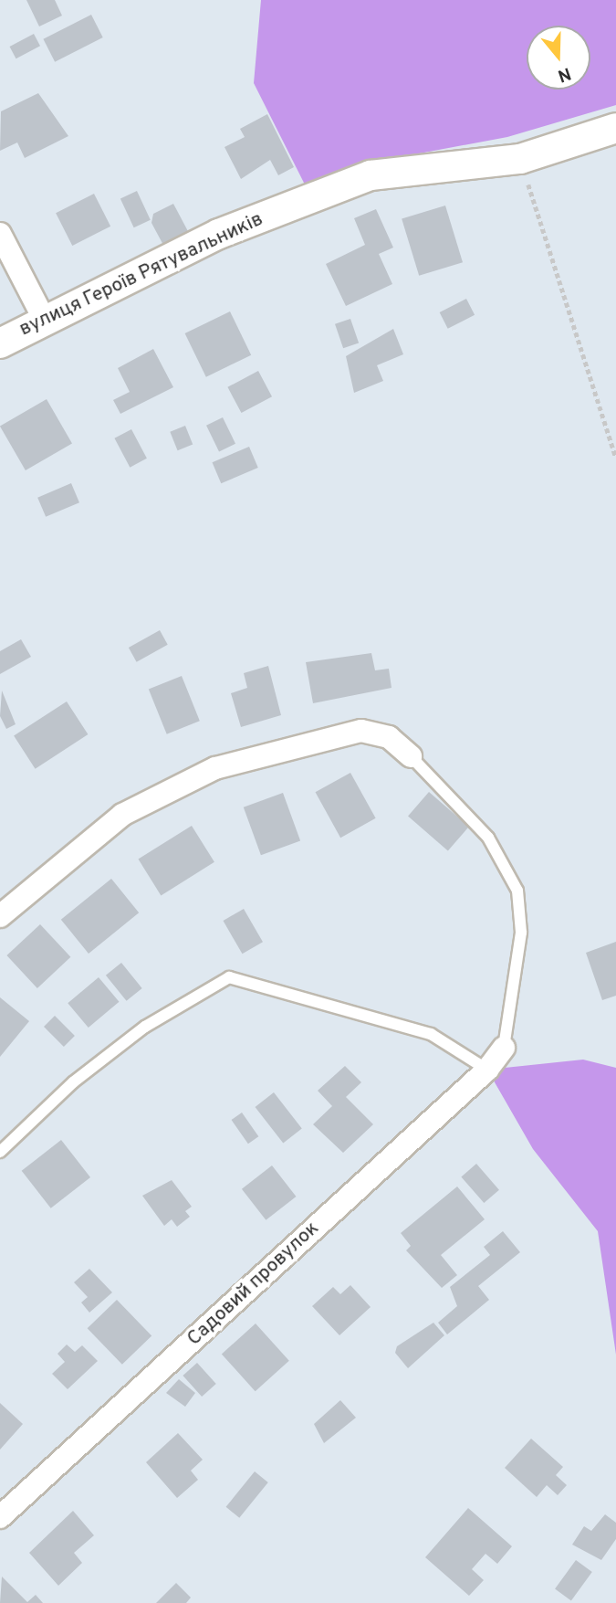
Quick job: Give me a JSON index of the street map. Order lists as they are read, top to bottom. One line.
{"streets":{"street":["вулиця Героїв Рятувальників","Садовий провулок"]},"north":"bottom"}
